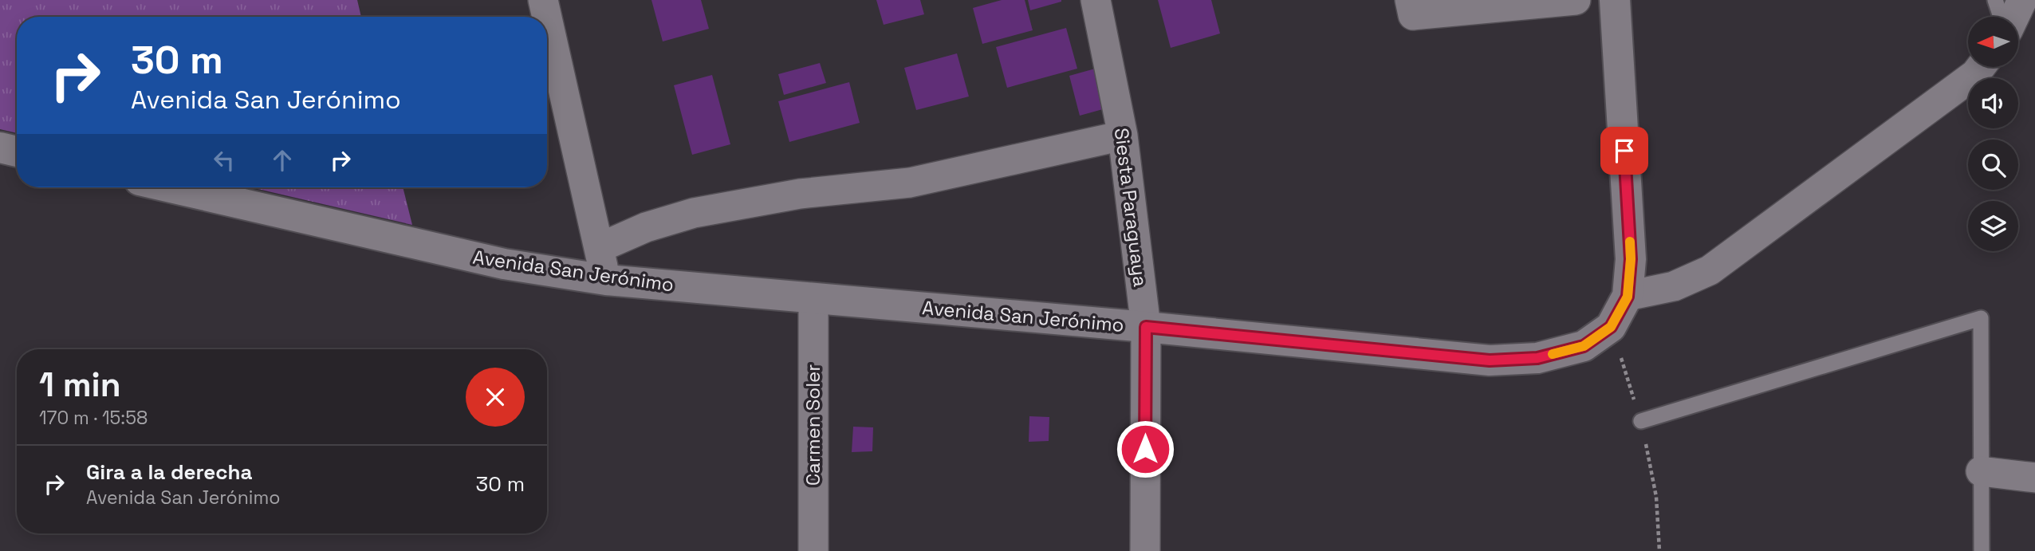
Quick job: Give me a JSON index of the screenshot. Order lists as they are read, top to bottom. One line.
{"streets":{"street":["Siesta Paraguaya","Avenida San Jerónimo","Carmen Soler"]},"crossings":[["Siesta Paraguaya","Avenida San Jerónimo"],["Avenida San Jerónimo","Carmen Soler"]],"north":"left","page":{"turn":["30 m","Avenida San Jerónimo"],"heading":["1 min","170 m · 15:58"],"list":[{"name":"Gira a la derecha","note":"Avenida San Jerónimo","value":"30 m"}]}}
